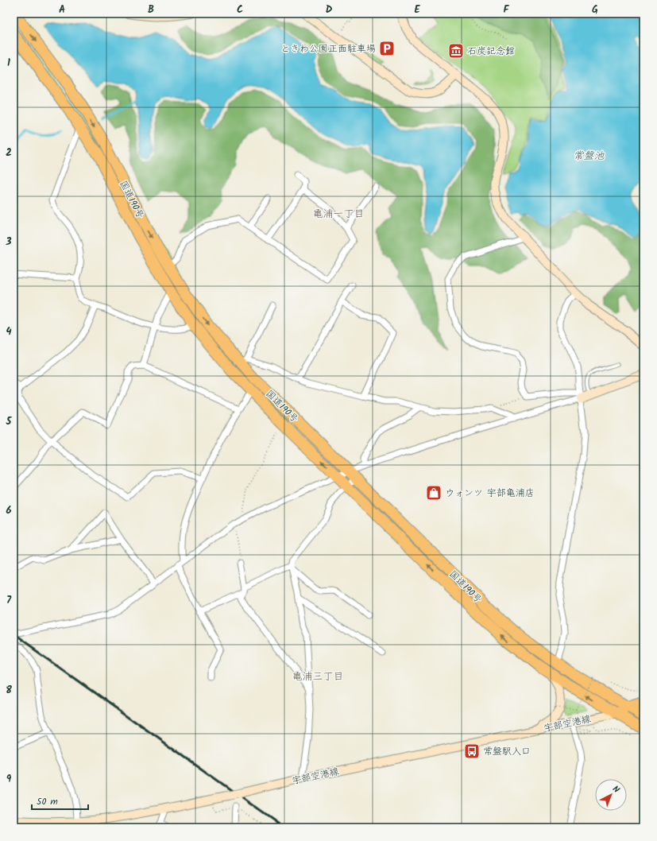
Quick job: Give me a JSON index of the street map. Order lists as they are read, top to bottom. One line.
{"streets":{"highway":["国道190号"],"street":["宇部空港線"]},"crossings":[["国道190号","宇部空港線"]],"districts":["亀浦一丁目","亀浦三丁目"],"water":["常盤池"],"places":{"parking":["ときわ公園正面駐車場"],"museum":["石炭記念館"],"shop":["ウォンツ 宇部亀浦店"],"bus stop":["常盤駅入口"]},"scale_bar":"50 m","north":"top right","grid":{"columns":["A","B","C","D","E","F","G"],"rows":["1","2","3","4","5","6","7","8","9"]}}
